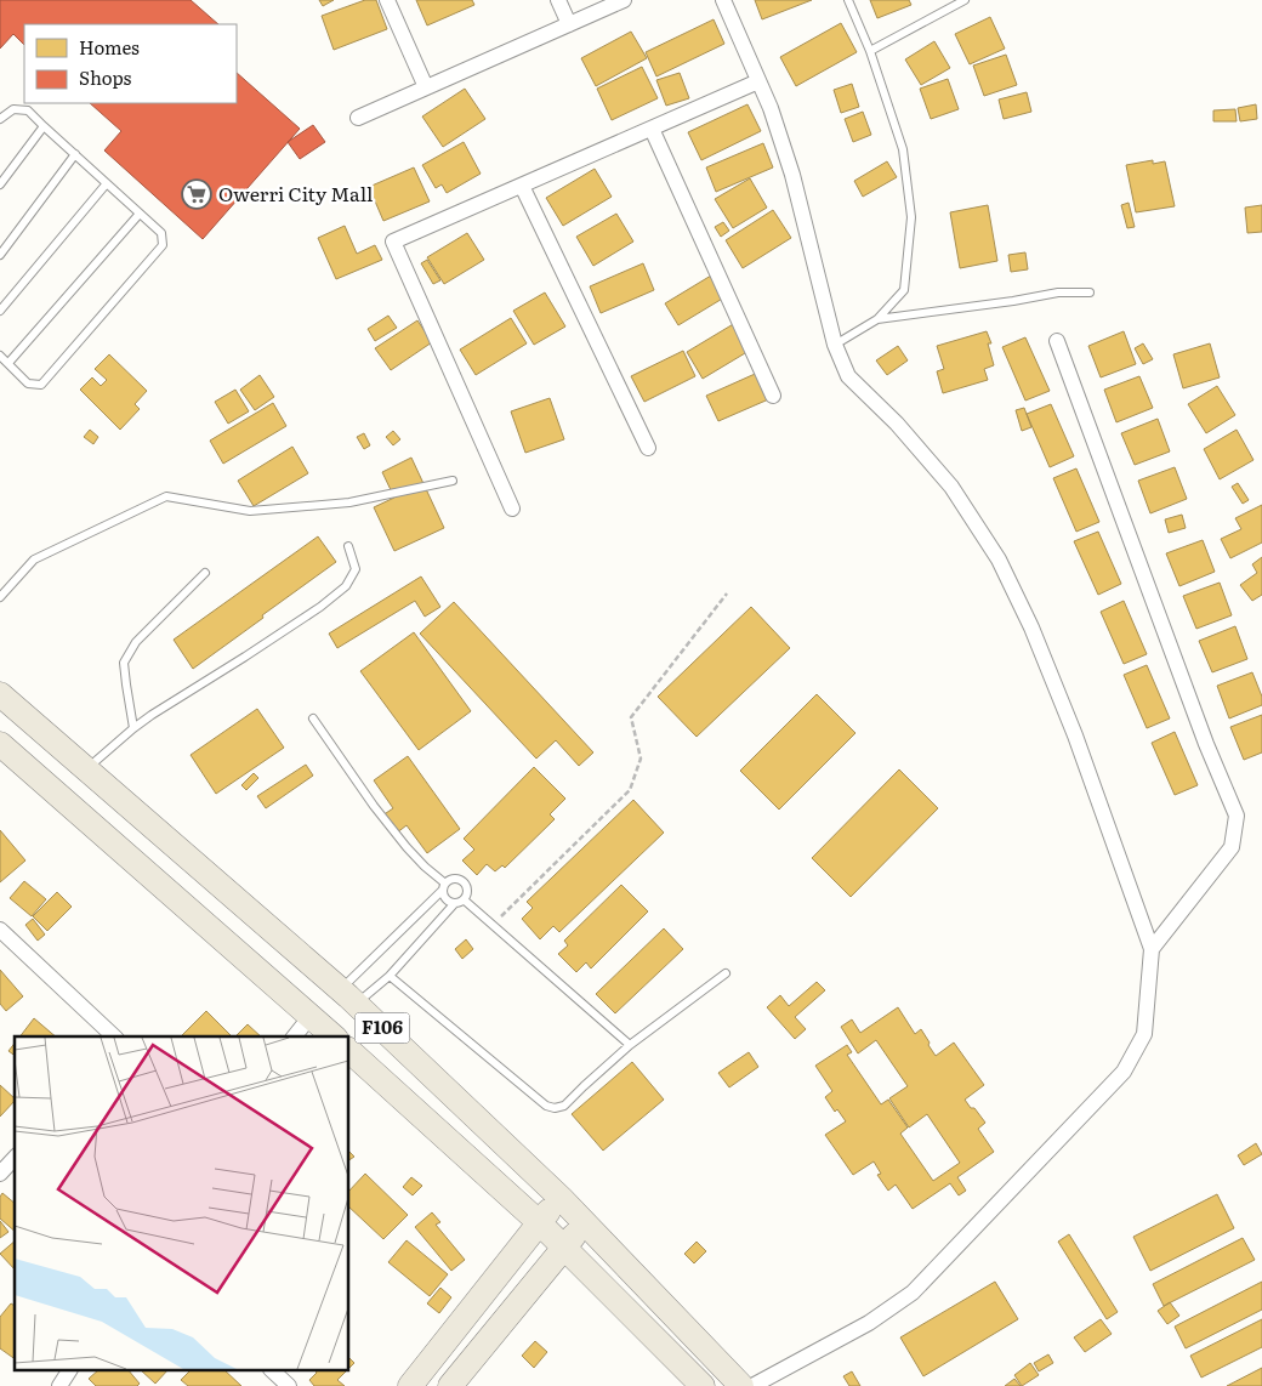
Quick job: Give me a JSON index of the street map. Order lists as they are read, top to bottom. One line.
{"streets":{"main road":["F106"]},"places":{"supermarket":["Owerri City Mall"]},"legend":["Homes","Shops"]}
